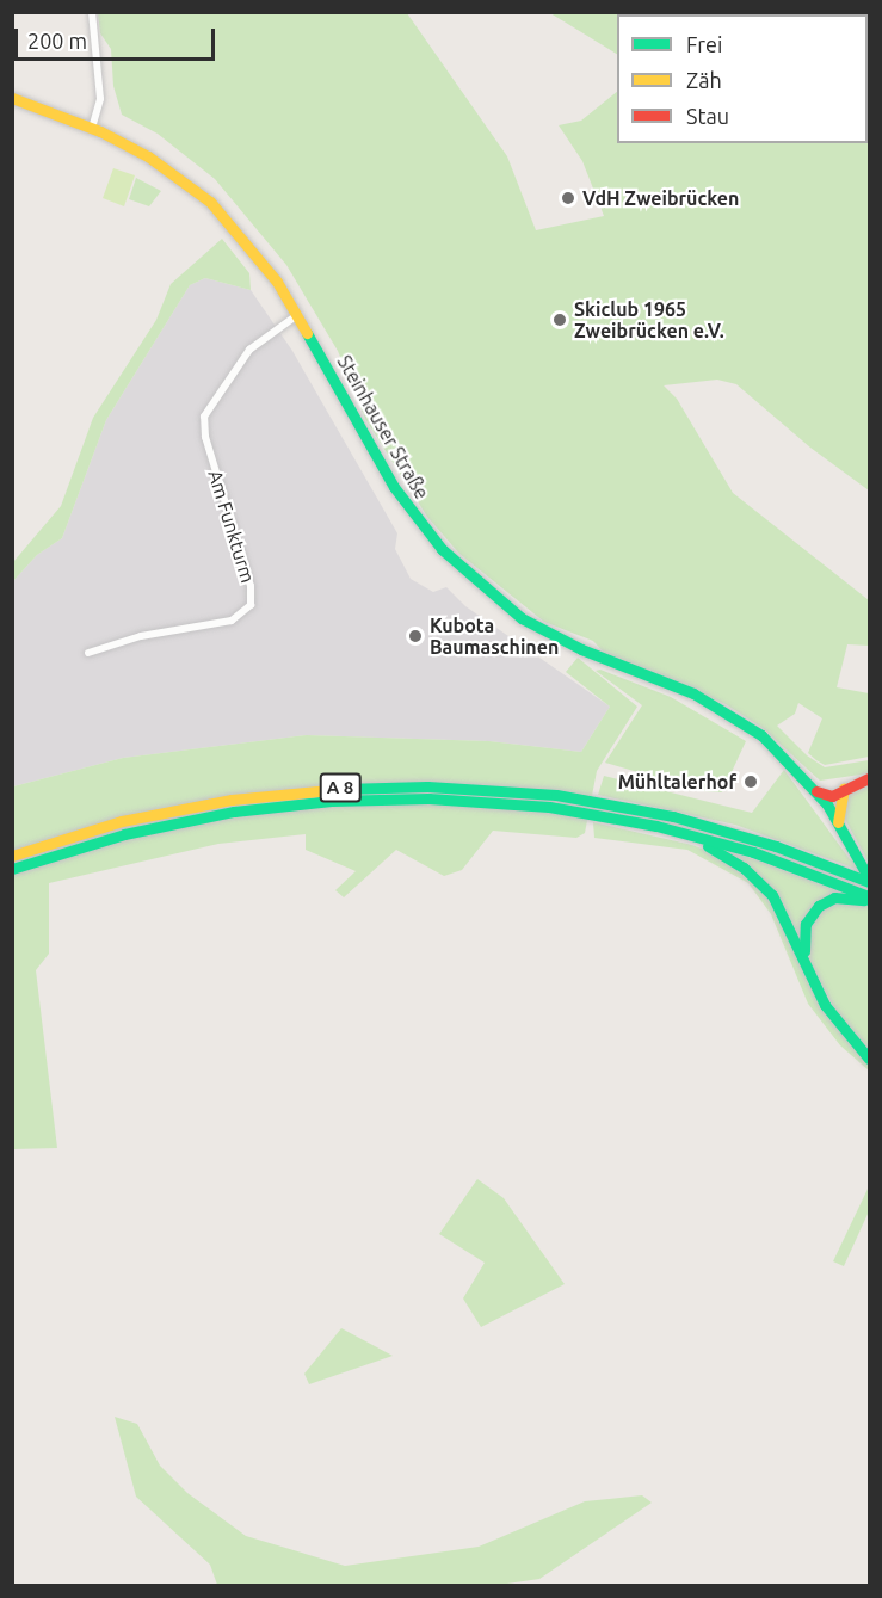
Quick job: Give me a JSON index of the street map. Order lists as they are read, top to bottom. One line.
{"streets":{"main road":["Steinhauser Straße","A 8"],"street":["Am Funkturm"]},"crossings":[["Steinhauser Straße","Am Funkturm"],["Steinhauser Straße","A 8"]],"places":["VdH Zweibrücken","Skiclub 1965 Zweibrücken e.V.","Kubota Baumaschinen","Mühltalerhof"],"legend":["Frei","Zäh","Stau"],"scale_bar":"200 m"}
